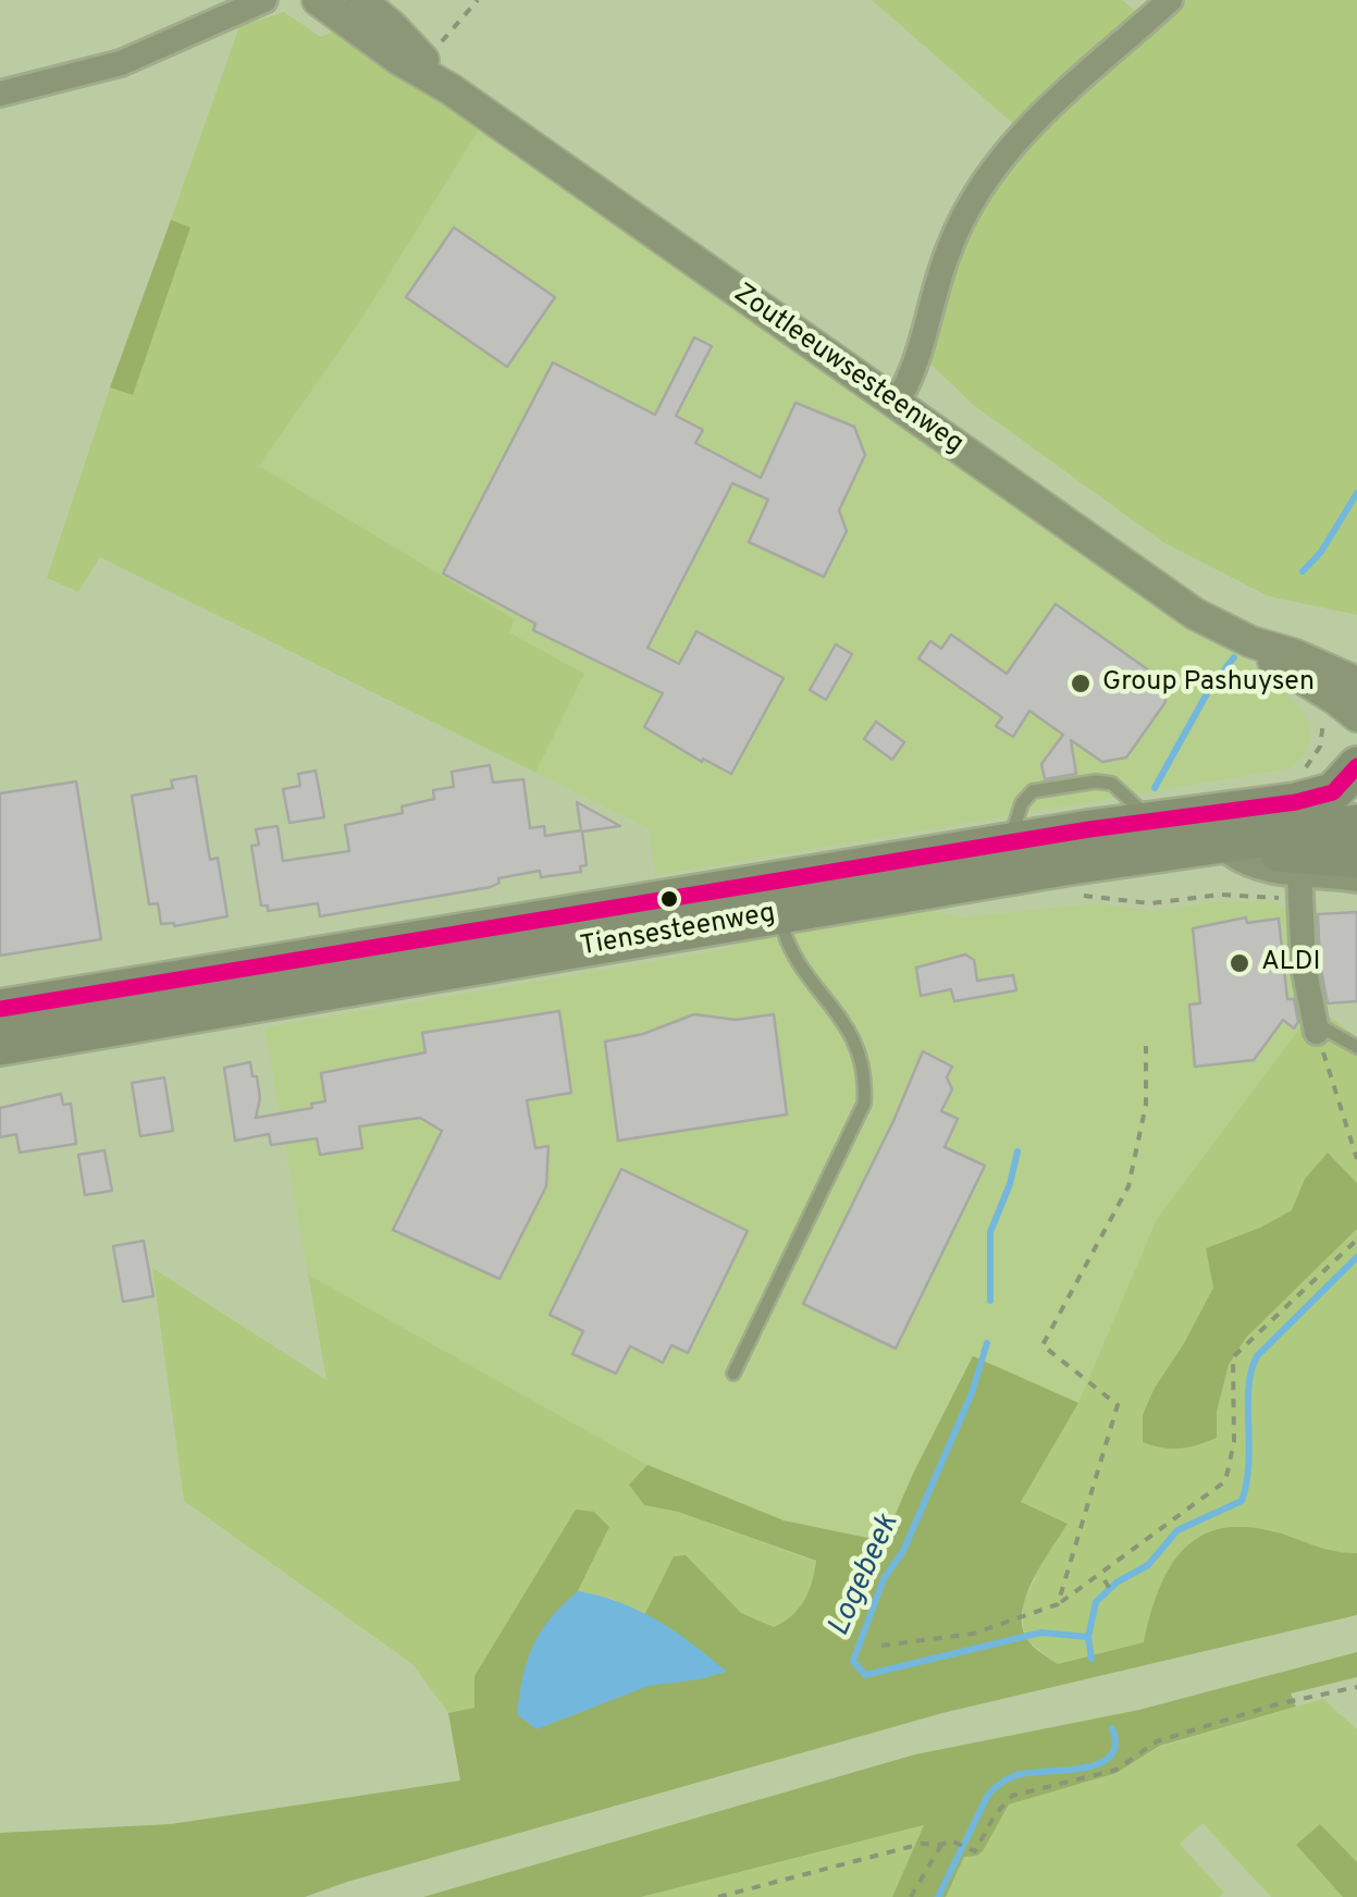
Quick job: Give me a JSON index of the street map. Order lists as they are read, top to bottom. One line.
{"streets":{"main road":["Tiensesteenweg"],"street":["Zoutleeuwsesteenweg"]},"water":["Logebeek"],"places":["Group Pashuysen","ALDI"]}
